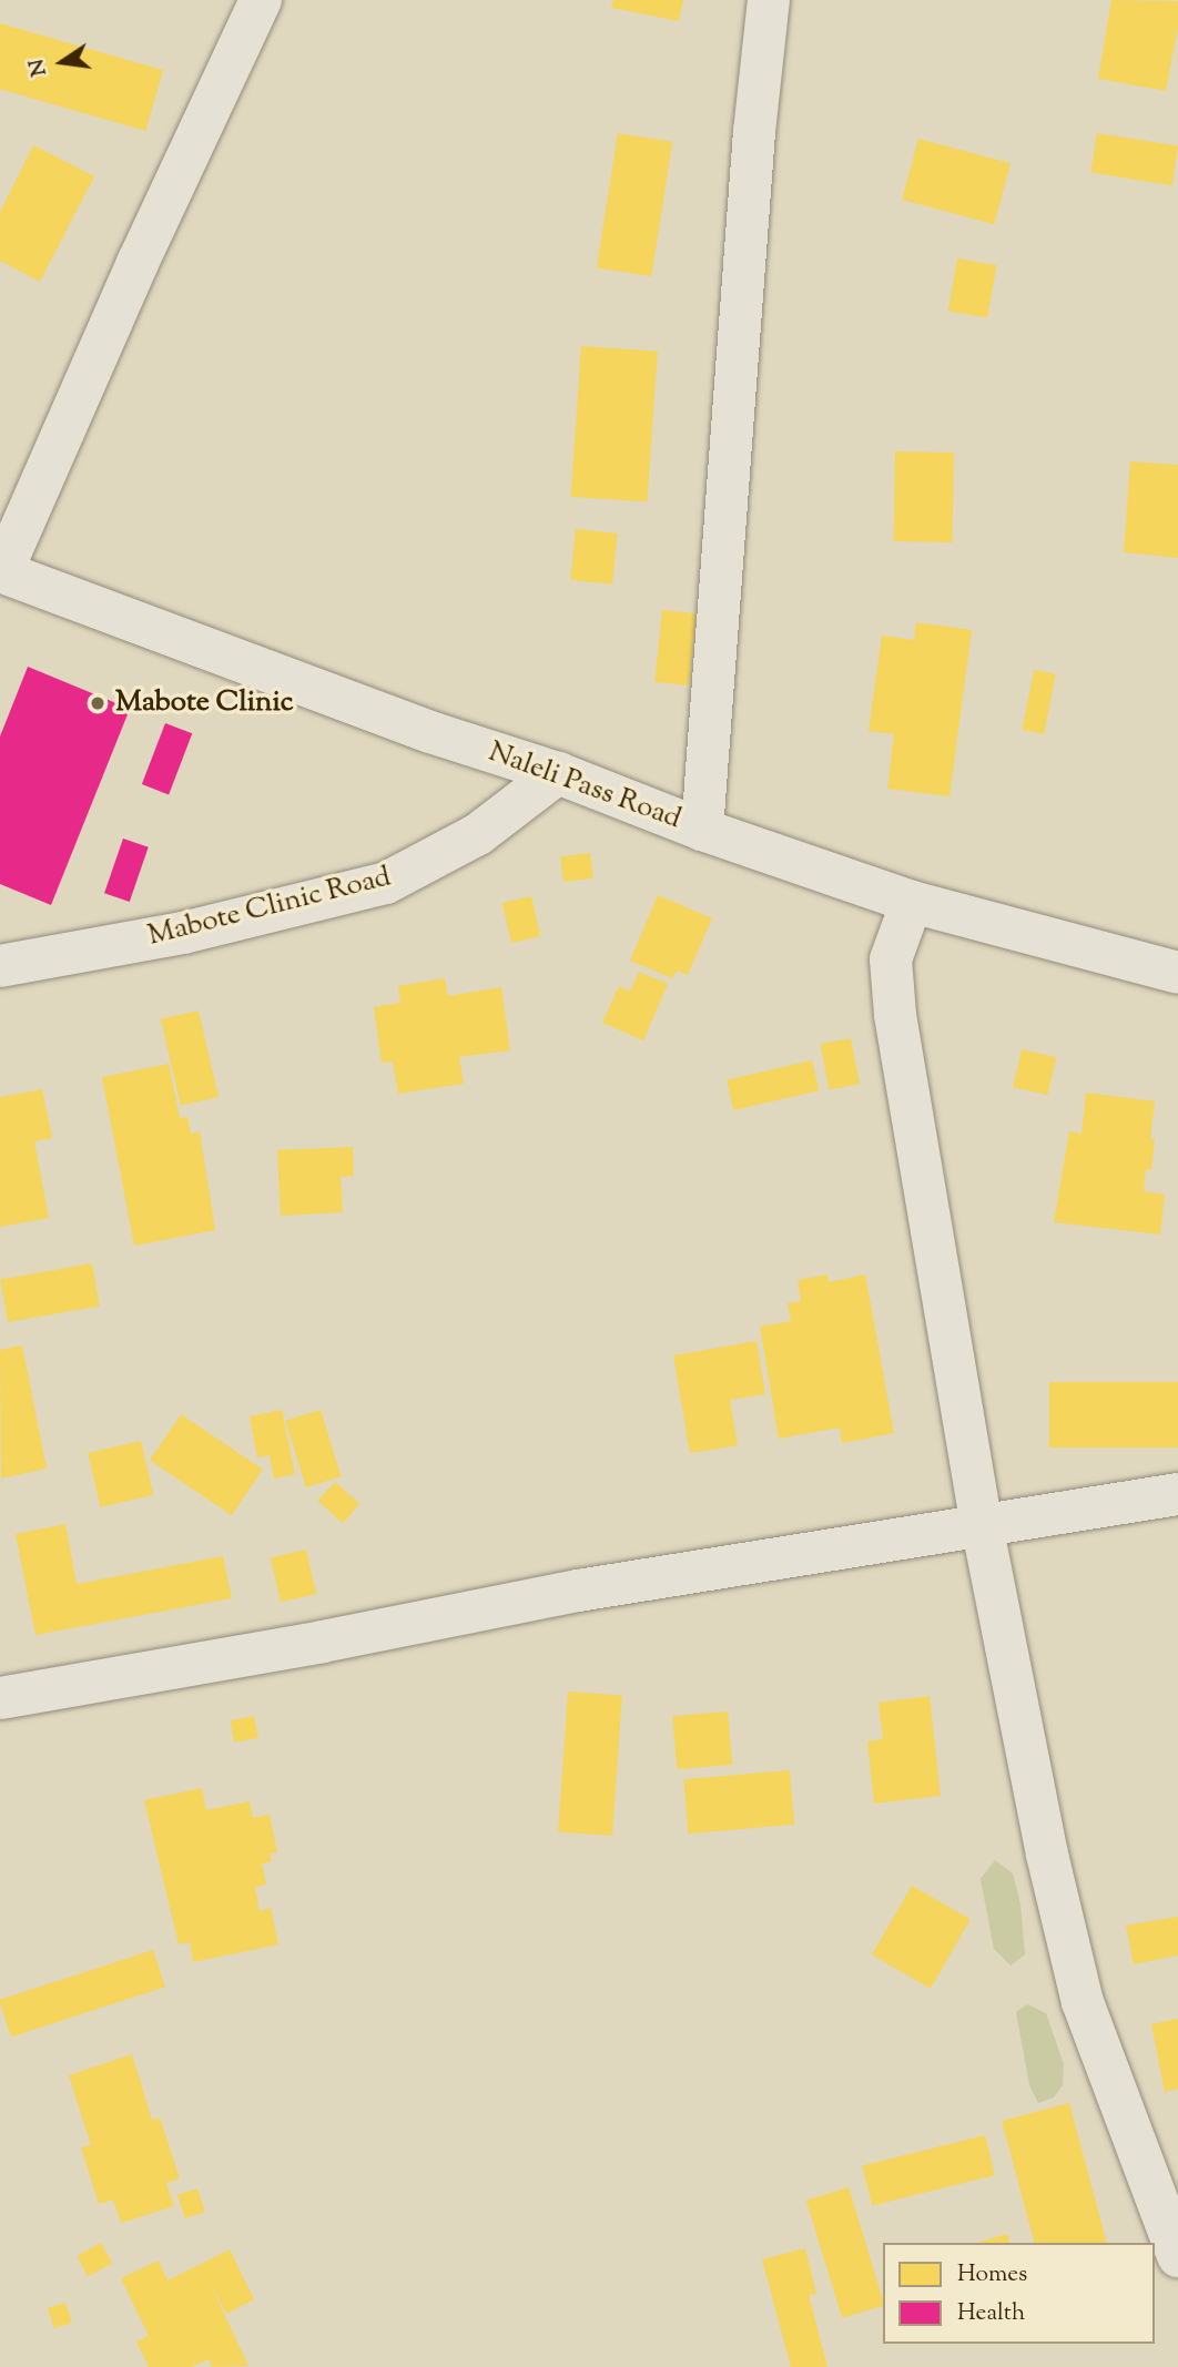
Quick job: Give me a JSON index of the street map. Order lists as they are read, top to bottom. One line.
{"streets":{"street":["Naleli Pass Road","Mabote Clinic Road"]},"crossings":[["Naleli Pass Road","Mabote Clinic Road"]],"places":["Mabote Clinic"],"legend":["Homes","Health"],"north":"left"}
